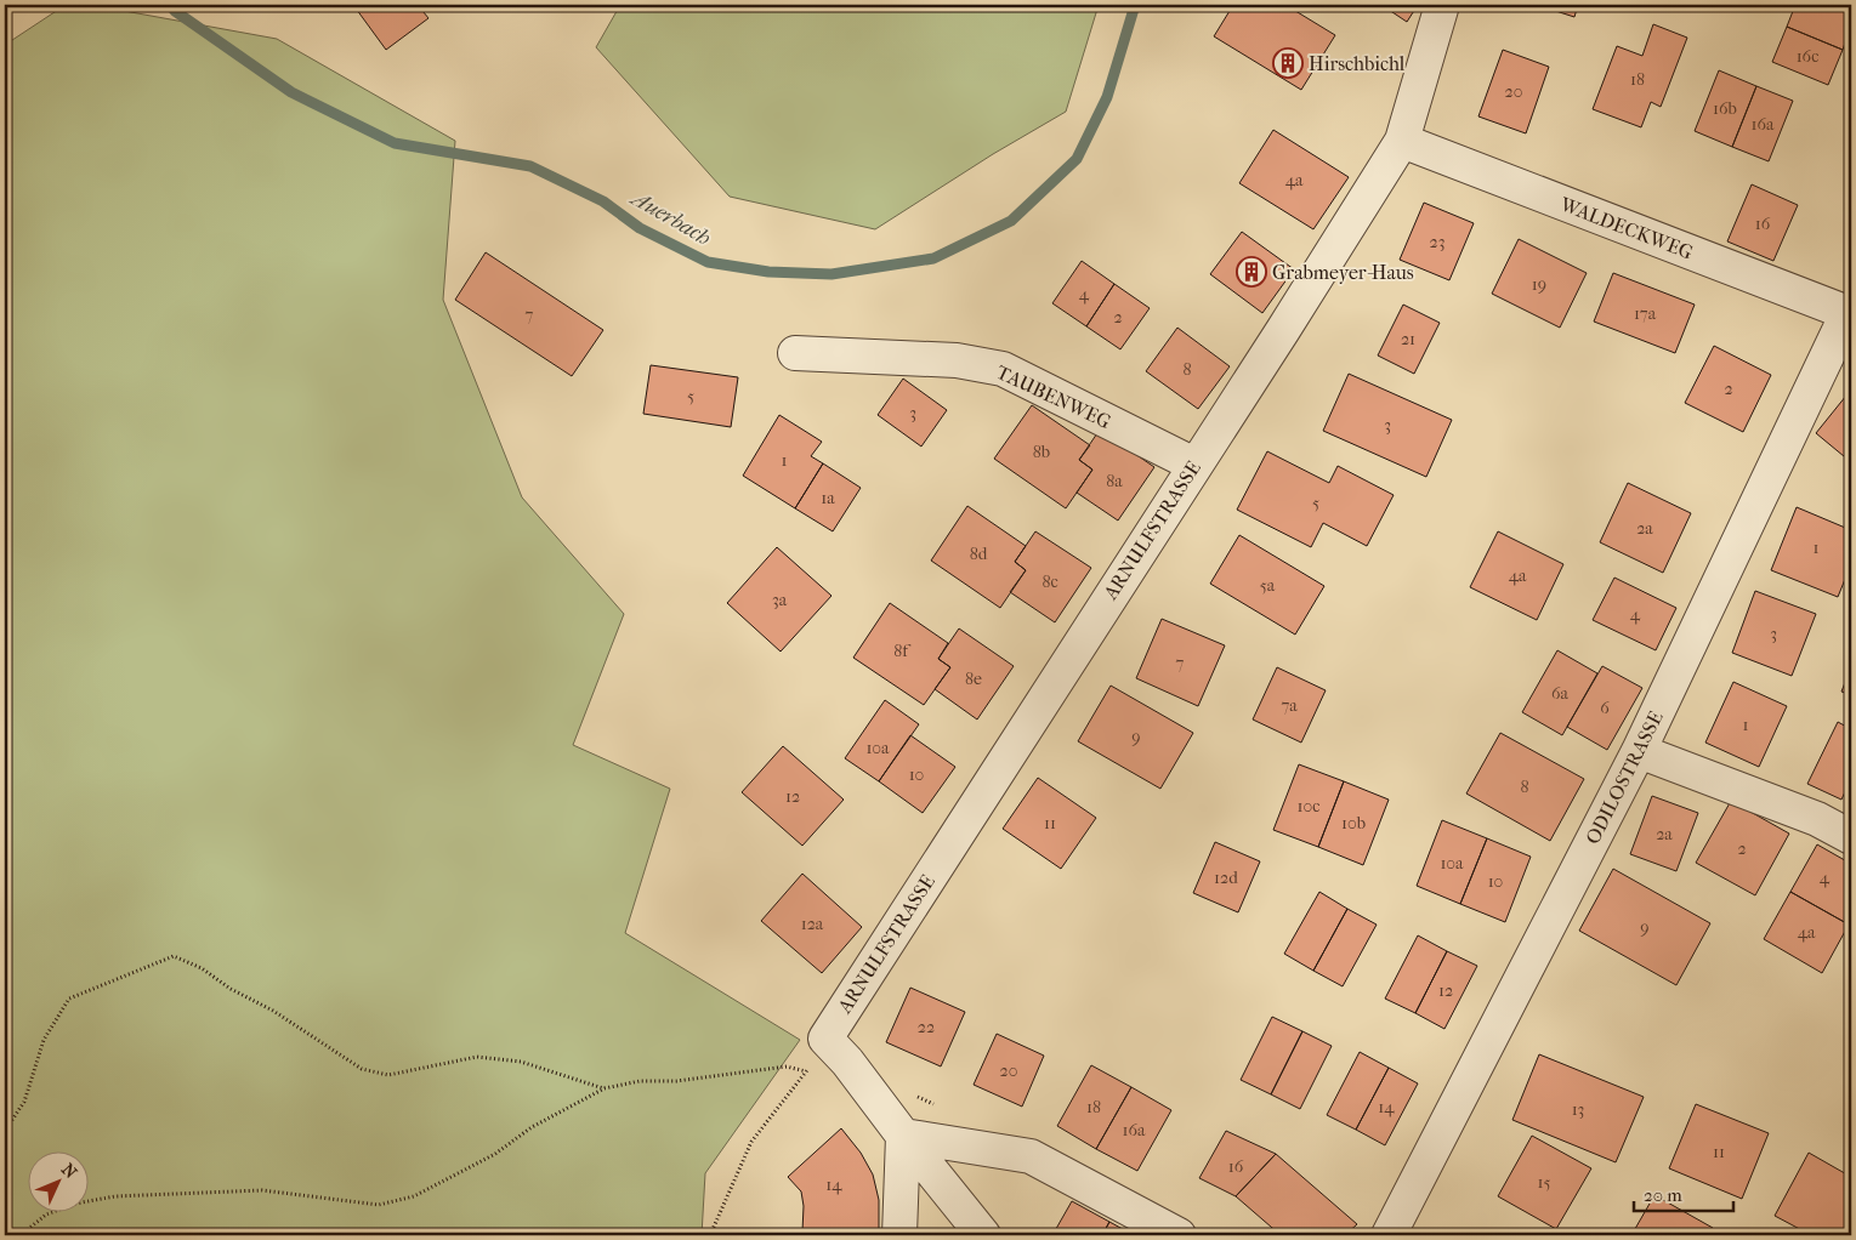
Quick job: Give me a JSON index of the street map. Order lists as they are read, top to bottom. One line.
{"streets":{"street":["WALDECKWEG","TAUBENWEG","ARNULFSTRASSE","ODILOSTRASSE"]},"crossings":[["WALDECKWEG","ARNULFSTRASSE"],["WALDECKWEG","ODILOSTRASSE"],["TAUBENWEG","ARNULFSTRASSE"]],"water":["Auerbach"],"places":{"building":["Hirschbichl","Grabmeyer-Haus"]},"house_numbers":["16c","18","20","16b","16a","4a","16","23","19","4","17a","7","2","21","8","2","5","3","3","8b","1","8a","1a","5","2a","1","8d","4a","8c","5a","3a","4","3","8f","7","8e","6a","7a","6","1","9","10a","10","8","12","10c","11","10b","2a","2","10a","12d","4","10","12a","9","4a","12","22","20","18","14","13","16a","11","16","15","14"],"scale_bar":"20 m","north":"top right"}
